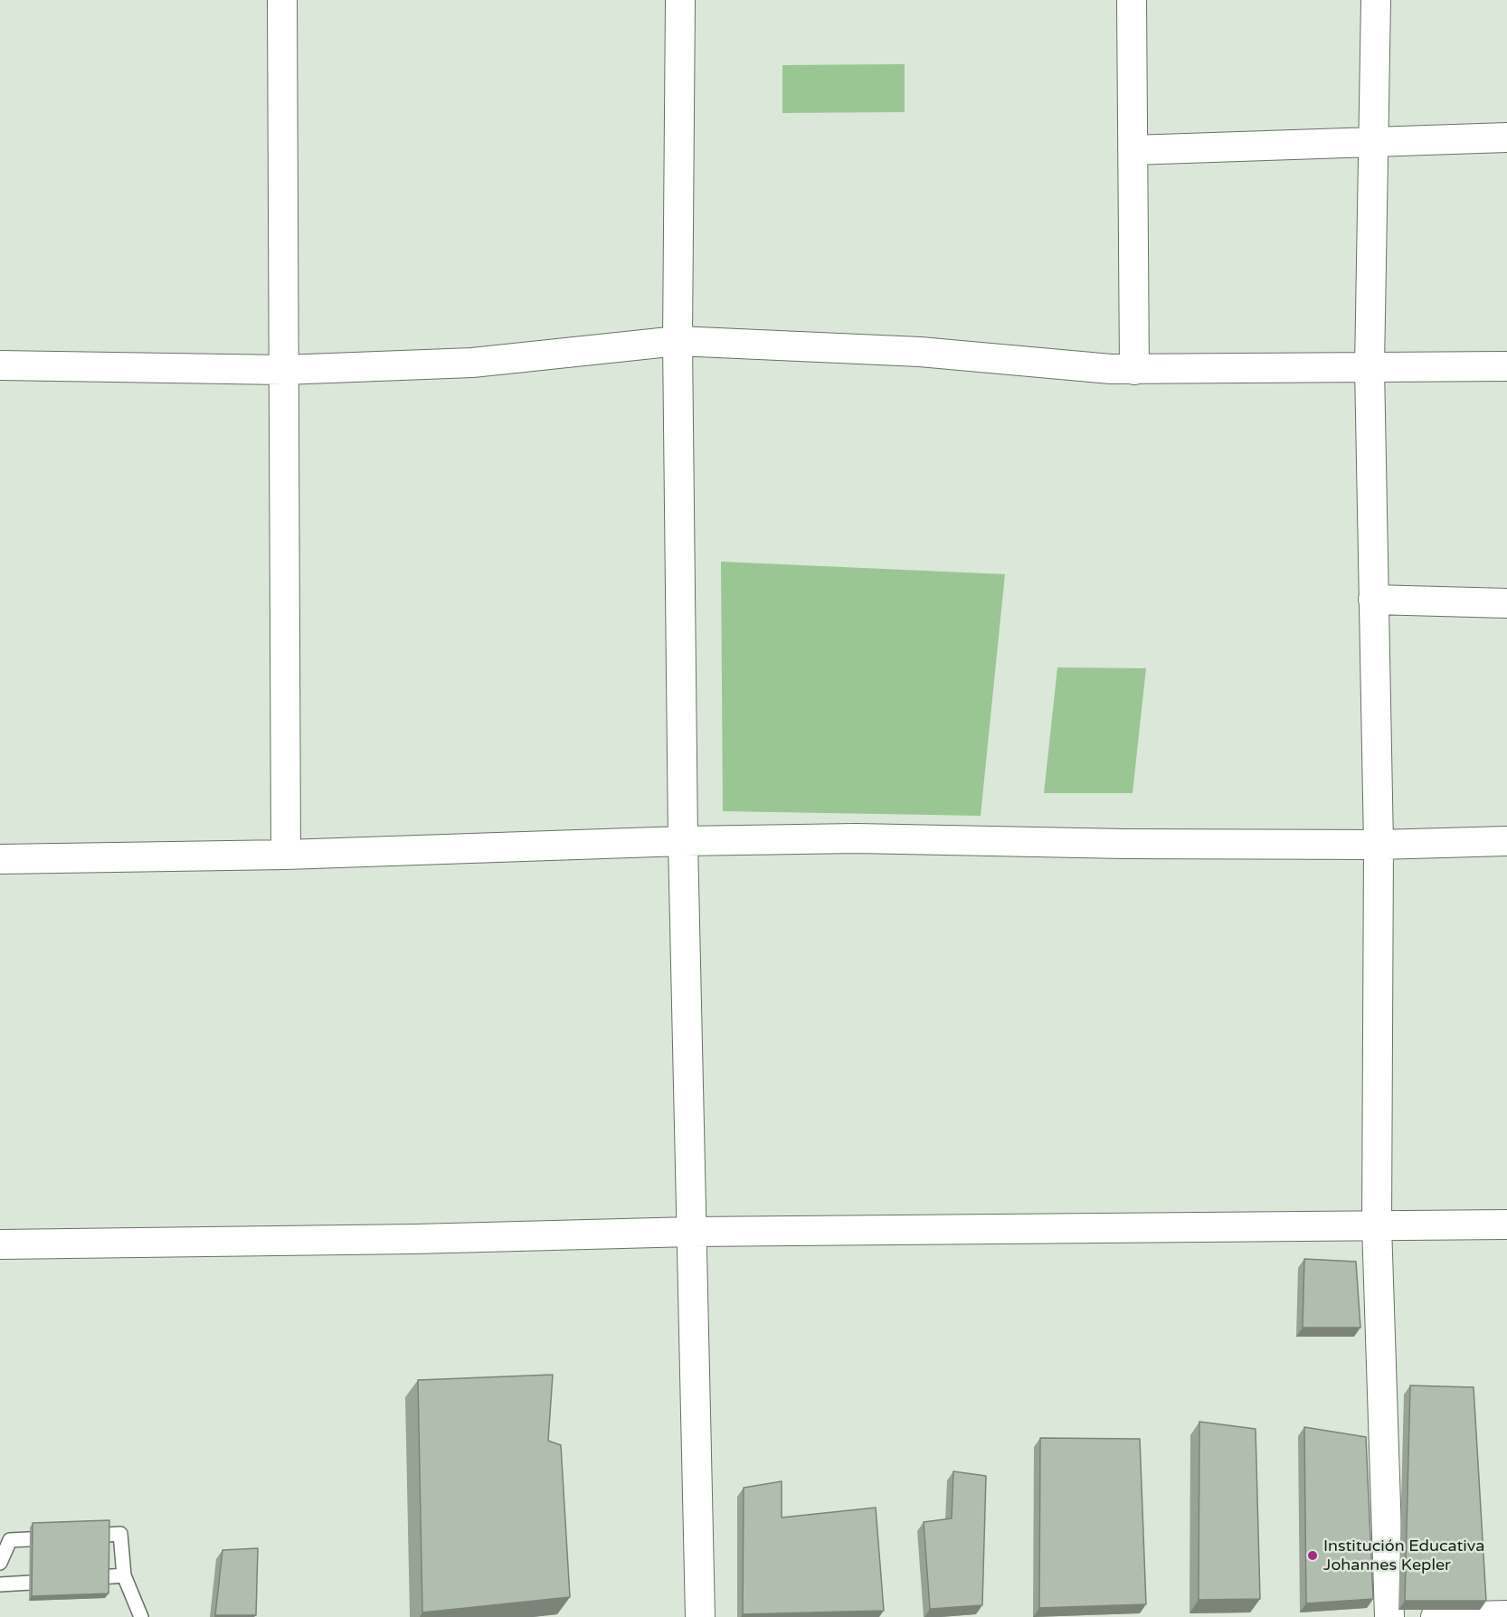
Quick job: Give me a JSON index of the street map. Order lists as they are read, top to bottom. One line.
{"places":["Institución Educativa Johannes Kepler"]}
